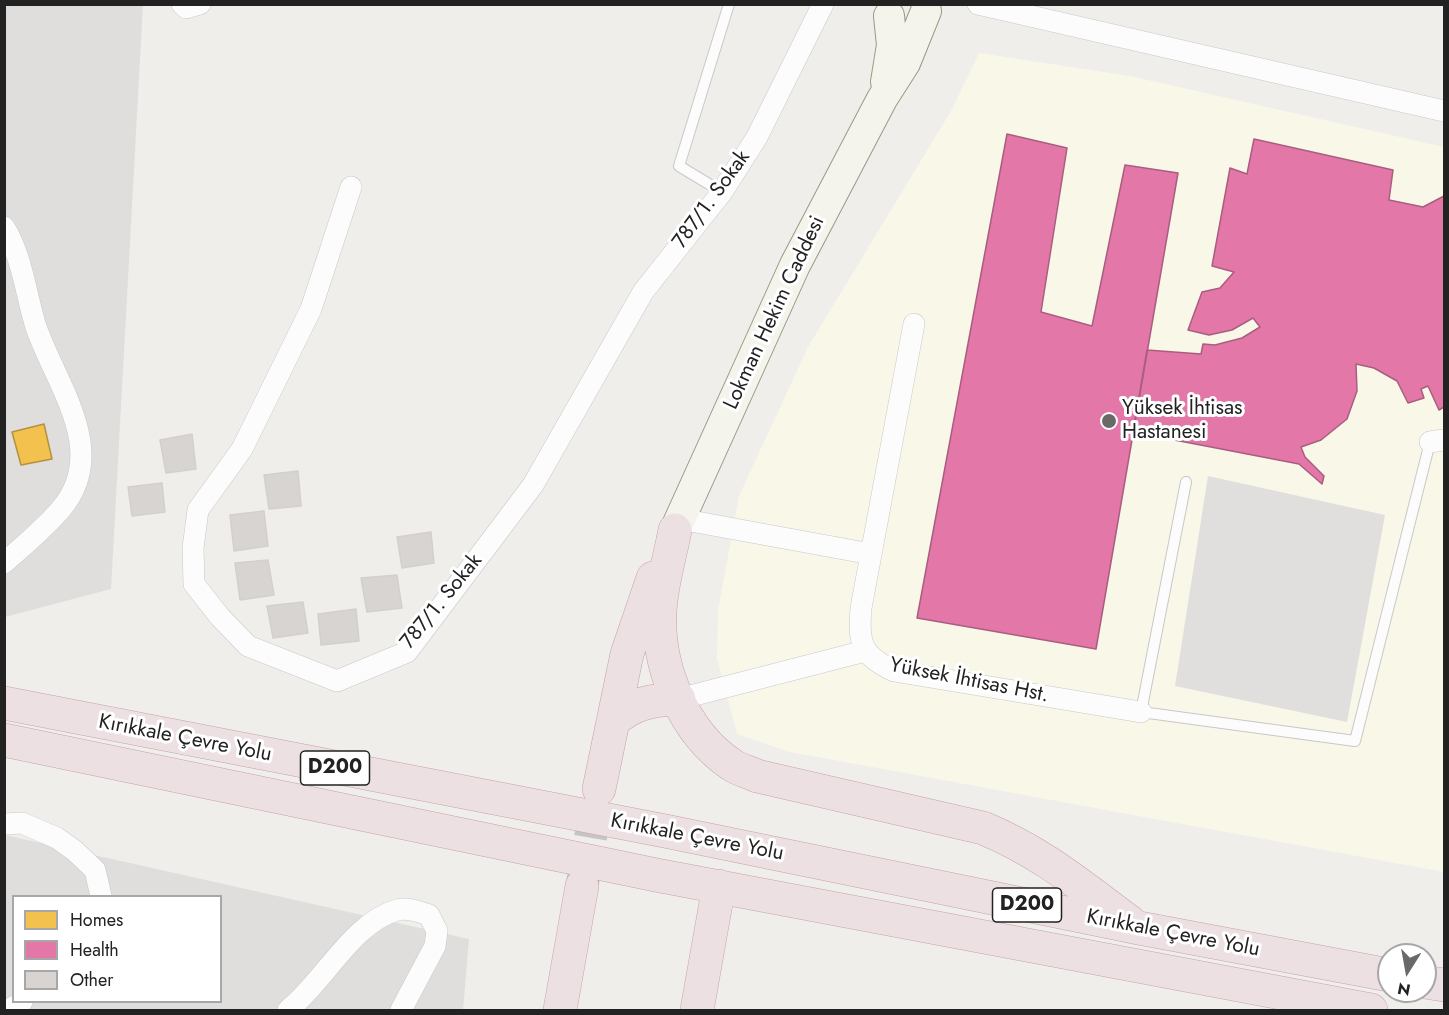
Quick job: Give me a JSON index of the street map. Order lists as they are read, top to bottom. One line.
{"streets":{"highway":["Kırıkkale Çevre Yolu","D200"],"street":["787/1. Sokak","Lokman Hekim Caddesi","Yüksek İhtisas Hst."]},"places":["Yüksek İhtisas Hastanesi"],"legend":["Homes","Health","Other"],"north":"bottom"}
